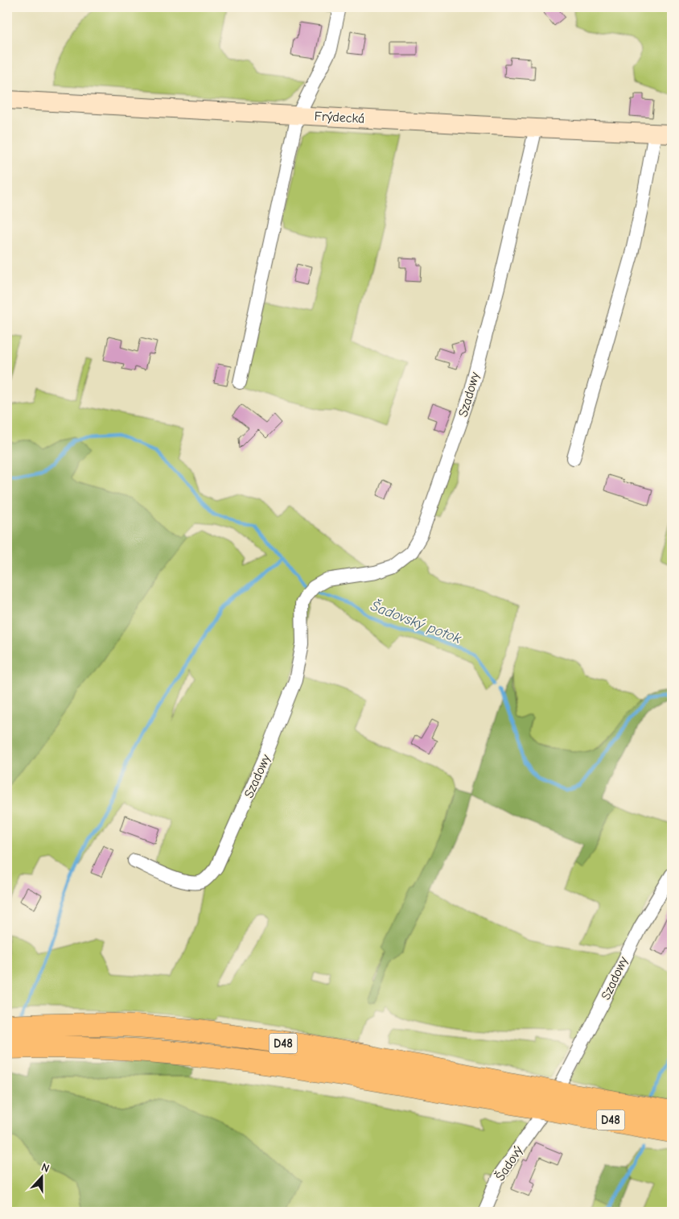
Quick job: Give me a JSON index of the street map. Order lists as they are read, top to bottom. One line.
{"streets":{"highway":["D48"],"main road":["Frýdecká"],"street":["Szadowy","Šadový"]},"crossings":[["Frýdecká","Szadowy"],["Szadowy","D48"],["Szadowy","Šadový"],["D48","Šadový"]],"water":["Šadovský potok"],"north":"top"}
